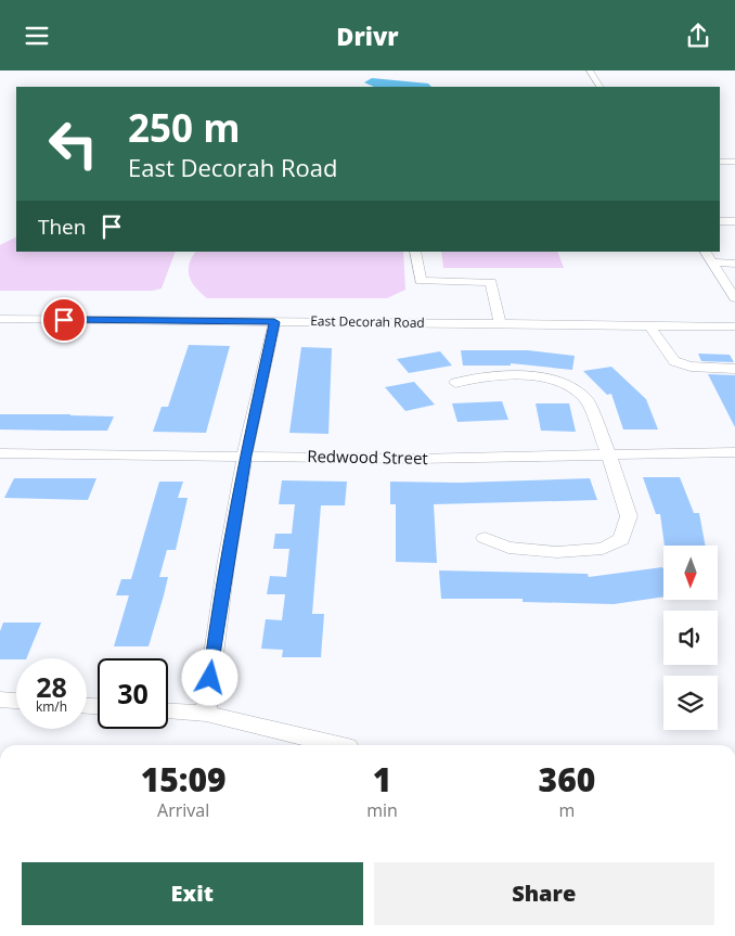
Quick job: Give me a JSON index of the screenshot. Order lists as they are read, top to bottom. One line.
{"streets":{"street":["East Decorah Road","Redwood Street"]},"north":"bottom","page":{"header":"Drivr","turn":["250 m","East Decorah Road"],"then":"Then","speed":"28 km/h","limit":"30","eta":["15:09","Arrival","1","min","360","m"],"buttons":["Exit","Share"]}}
